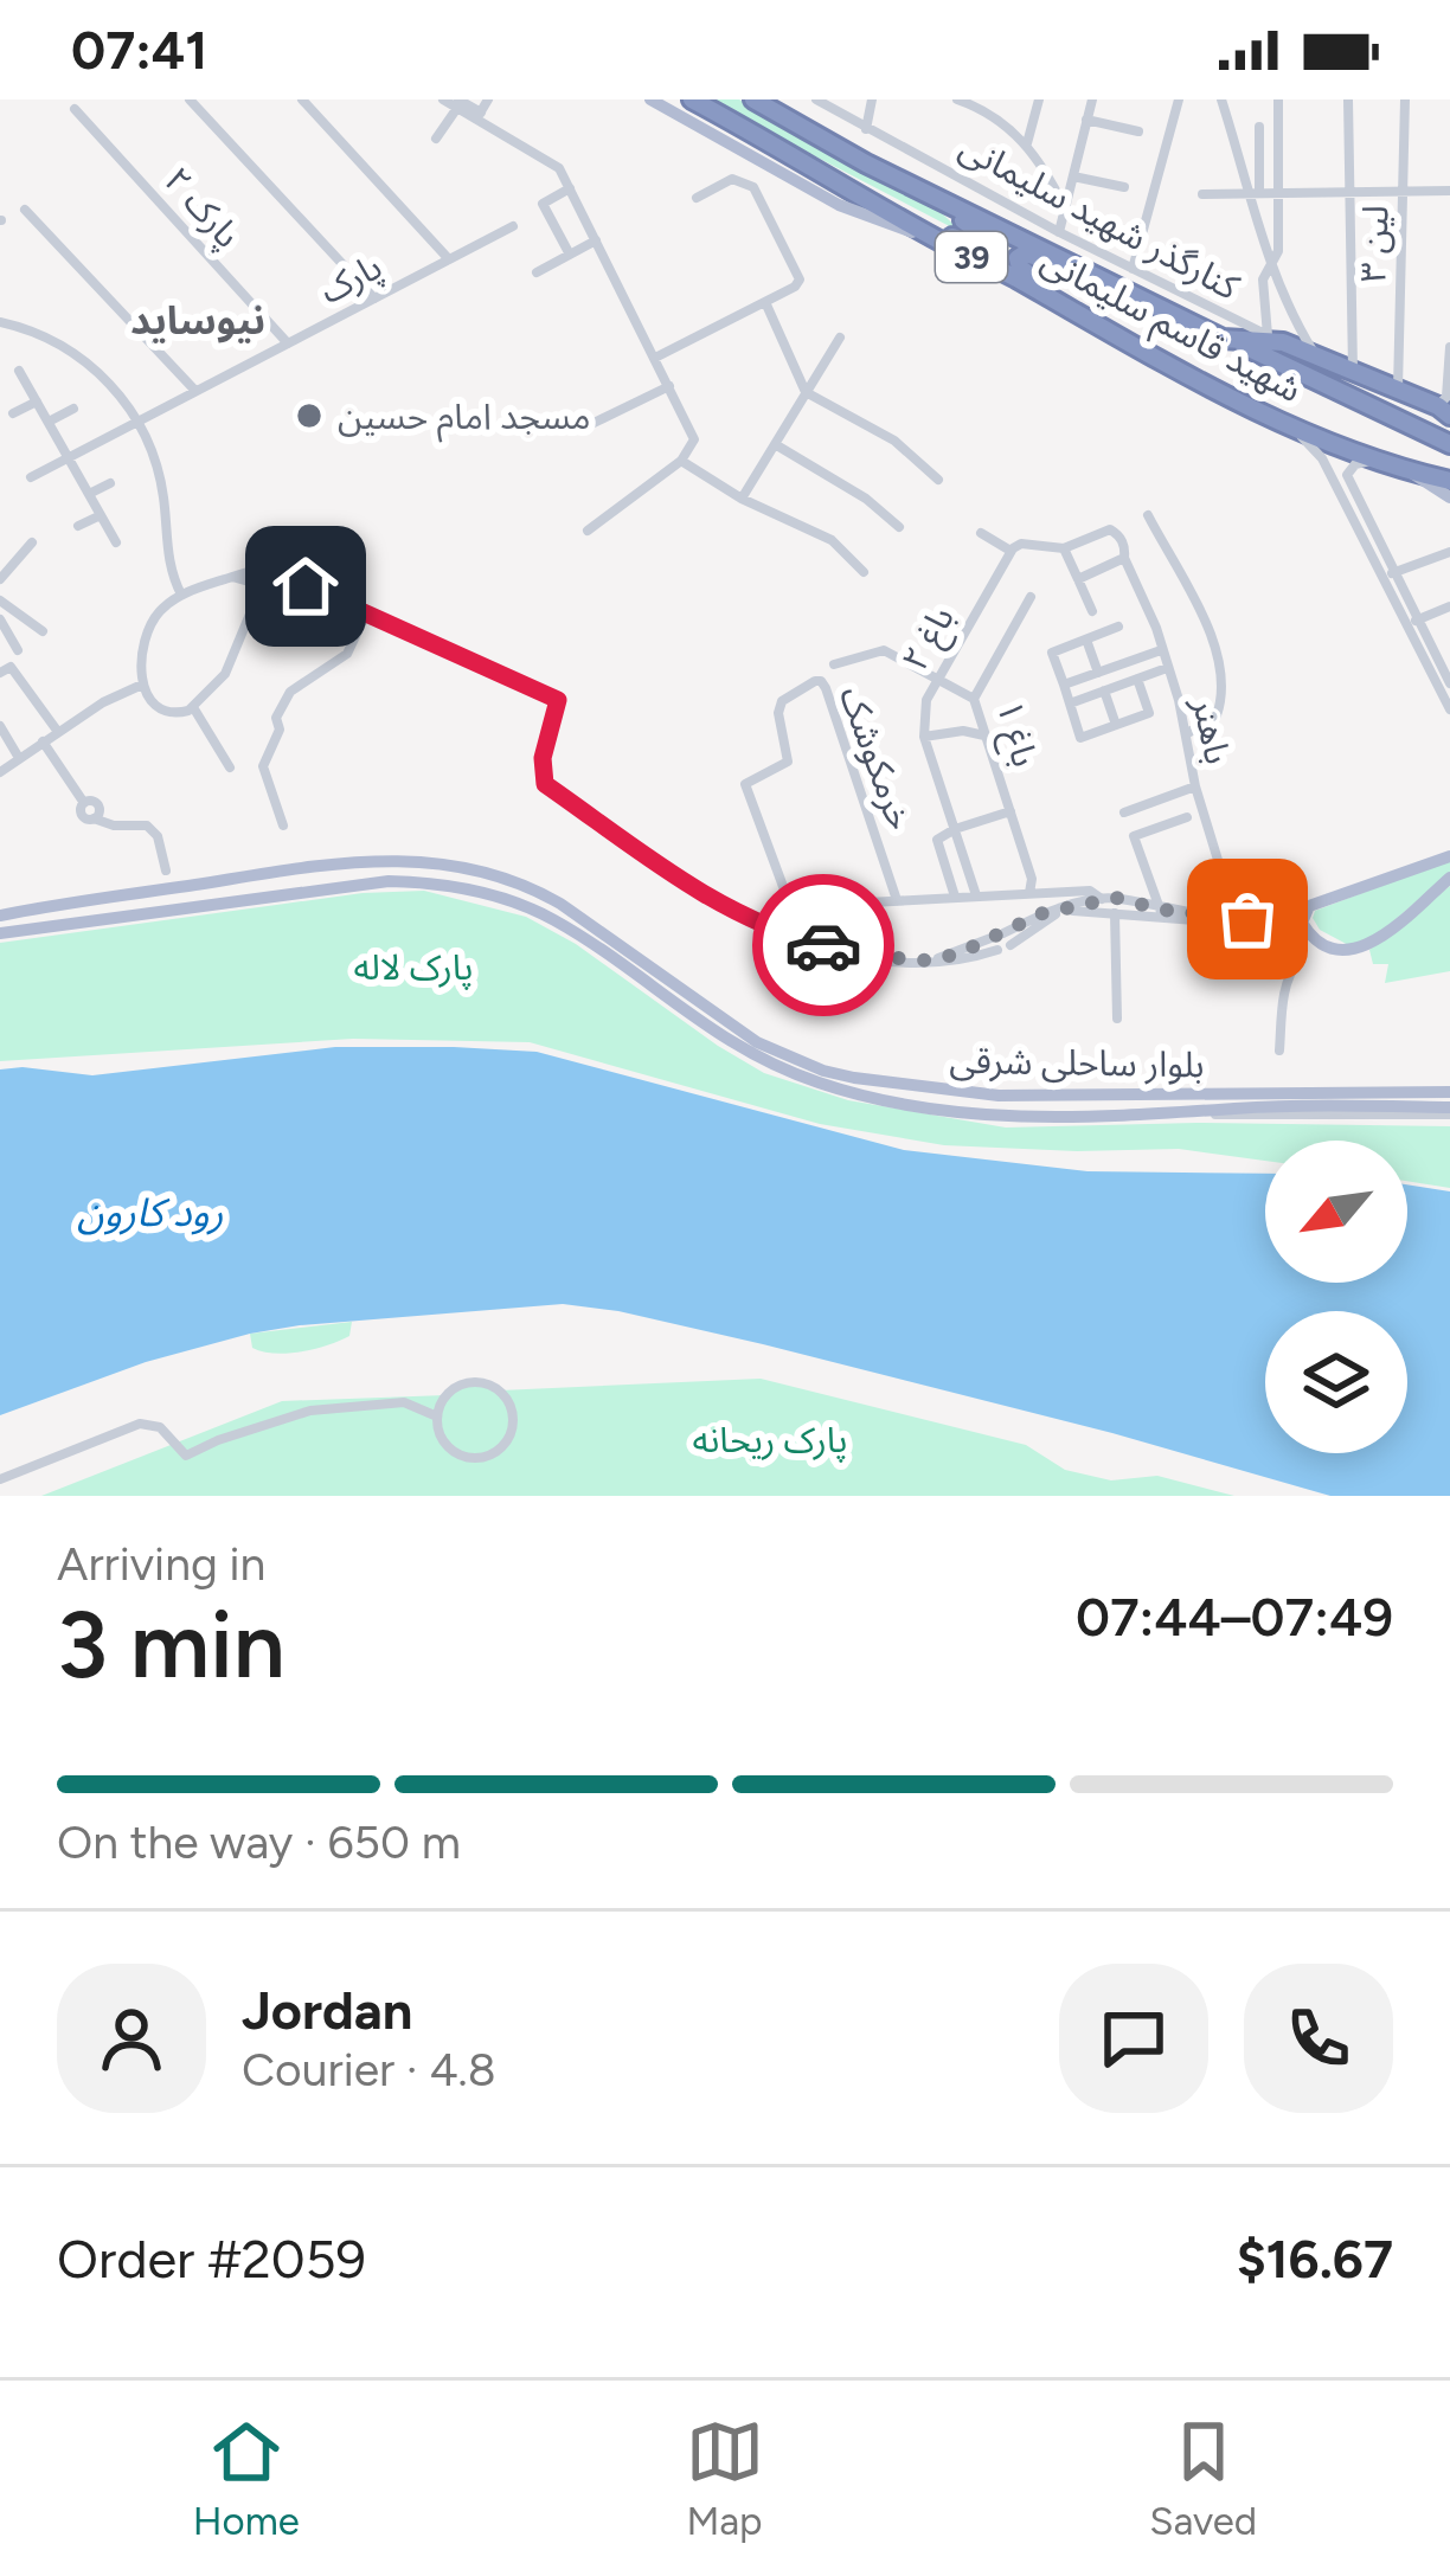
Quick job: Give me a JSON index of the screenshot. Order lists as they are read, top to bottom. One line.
{"streets":{"highway":["39","شهید قاسم سلیمانی"],"main road":["بلوار ساحلی شرقی"],"street":["پارک ۲","کنارگذر شهید سلیمانی","لین ۳","پارک","باغ ۲","باهنر","باغ ۱","خرمکوشک"]},"crossings":[["پارک ۲","پارک"],["کنارگذر شهید سلیمانی","شهید قاسم سلیمانی"],["لین ۳","شهید قاسم سلیمانی"],["39","شهید قاسم سلیمانی"],["باغ ۱","خرمکوشک"]],"districts":["نیوساید"],"water":["رود کارون"],"parks":["پارک لاله","پارک ریحانه"],"places":["مسجد امام حسین"],"north":"bottom left","page":{"status":"07:41","heading":["3 min","Arriving in","07:44–07:49"],"panel":["Jordan","Courier · 4.8","Order #2059","$16.67"],"bar":"On the way · 650 m","tabs":["Home","Map","Saved"]}}
